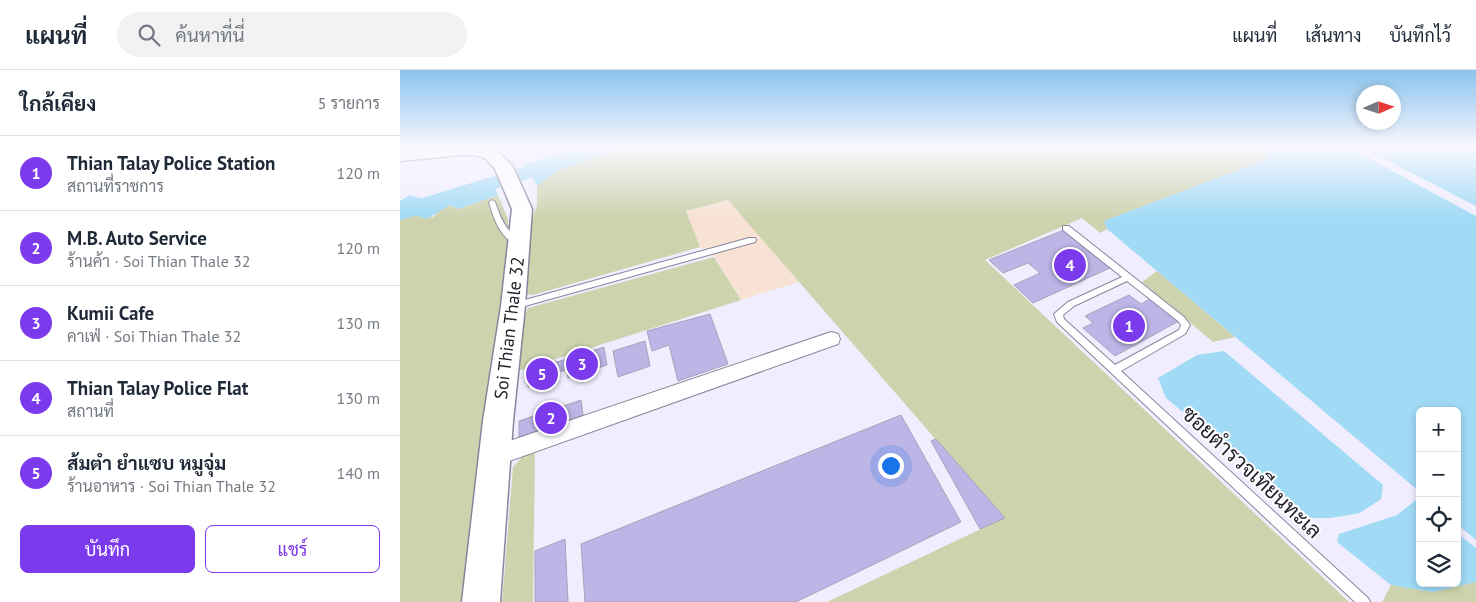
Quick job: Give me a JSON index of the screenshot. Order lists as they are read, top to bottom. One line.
{"streets":{"street":["Soi Thian Thale 32"],"lane":["ซอยตำรวจเทียนทะเล"]},"north":"right","page":{"header":"แผนที่","search":"ค้นหาที่นี่","nav":["แผนที่","เส้นทาง","บันทึกไว้"],"heading":["ใกล้เคียง","5 รายการ"],"list":[{"mark":"1","name":"Thian Talay Police Station","note":"สถานที่ราชการ","value":"120 m"},{"mark":"2","name":"M.B. Auto Service","note":"ร้านค้า · Soi Thian Thale 32","value":"120 m"},{"mark":"3","name":"Kumii Cafe","note":"คาเฟ่ · Soi Thian Thale 32","value":"130 m"},{"mark":"4","name":"Thian Talay Police Flat","note":"สถานที่","value":"130 m"},{"mark":"5","name":"ส้มตำ ยำแซบ หมูจุ่ม","note":"ร้านอาหาร · Soi Thian Thale 32","value":"140 m"}],"pins":["4","1","3","5","2"],"map_buttons":["+","−"],"buttons":["บันทึก","แชร์"]}}
